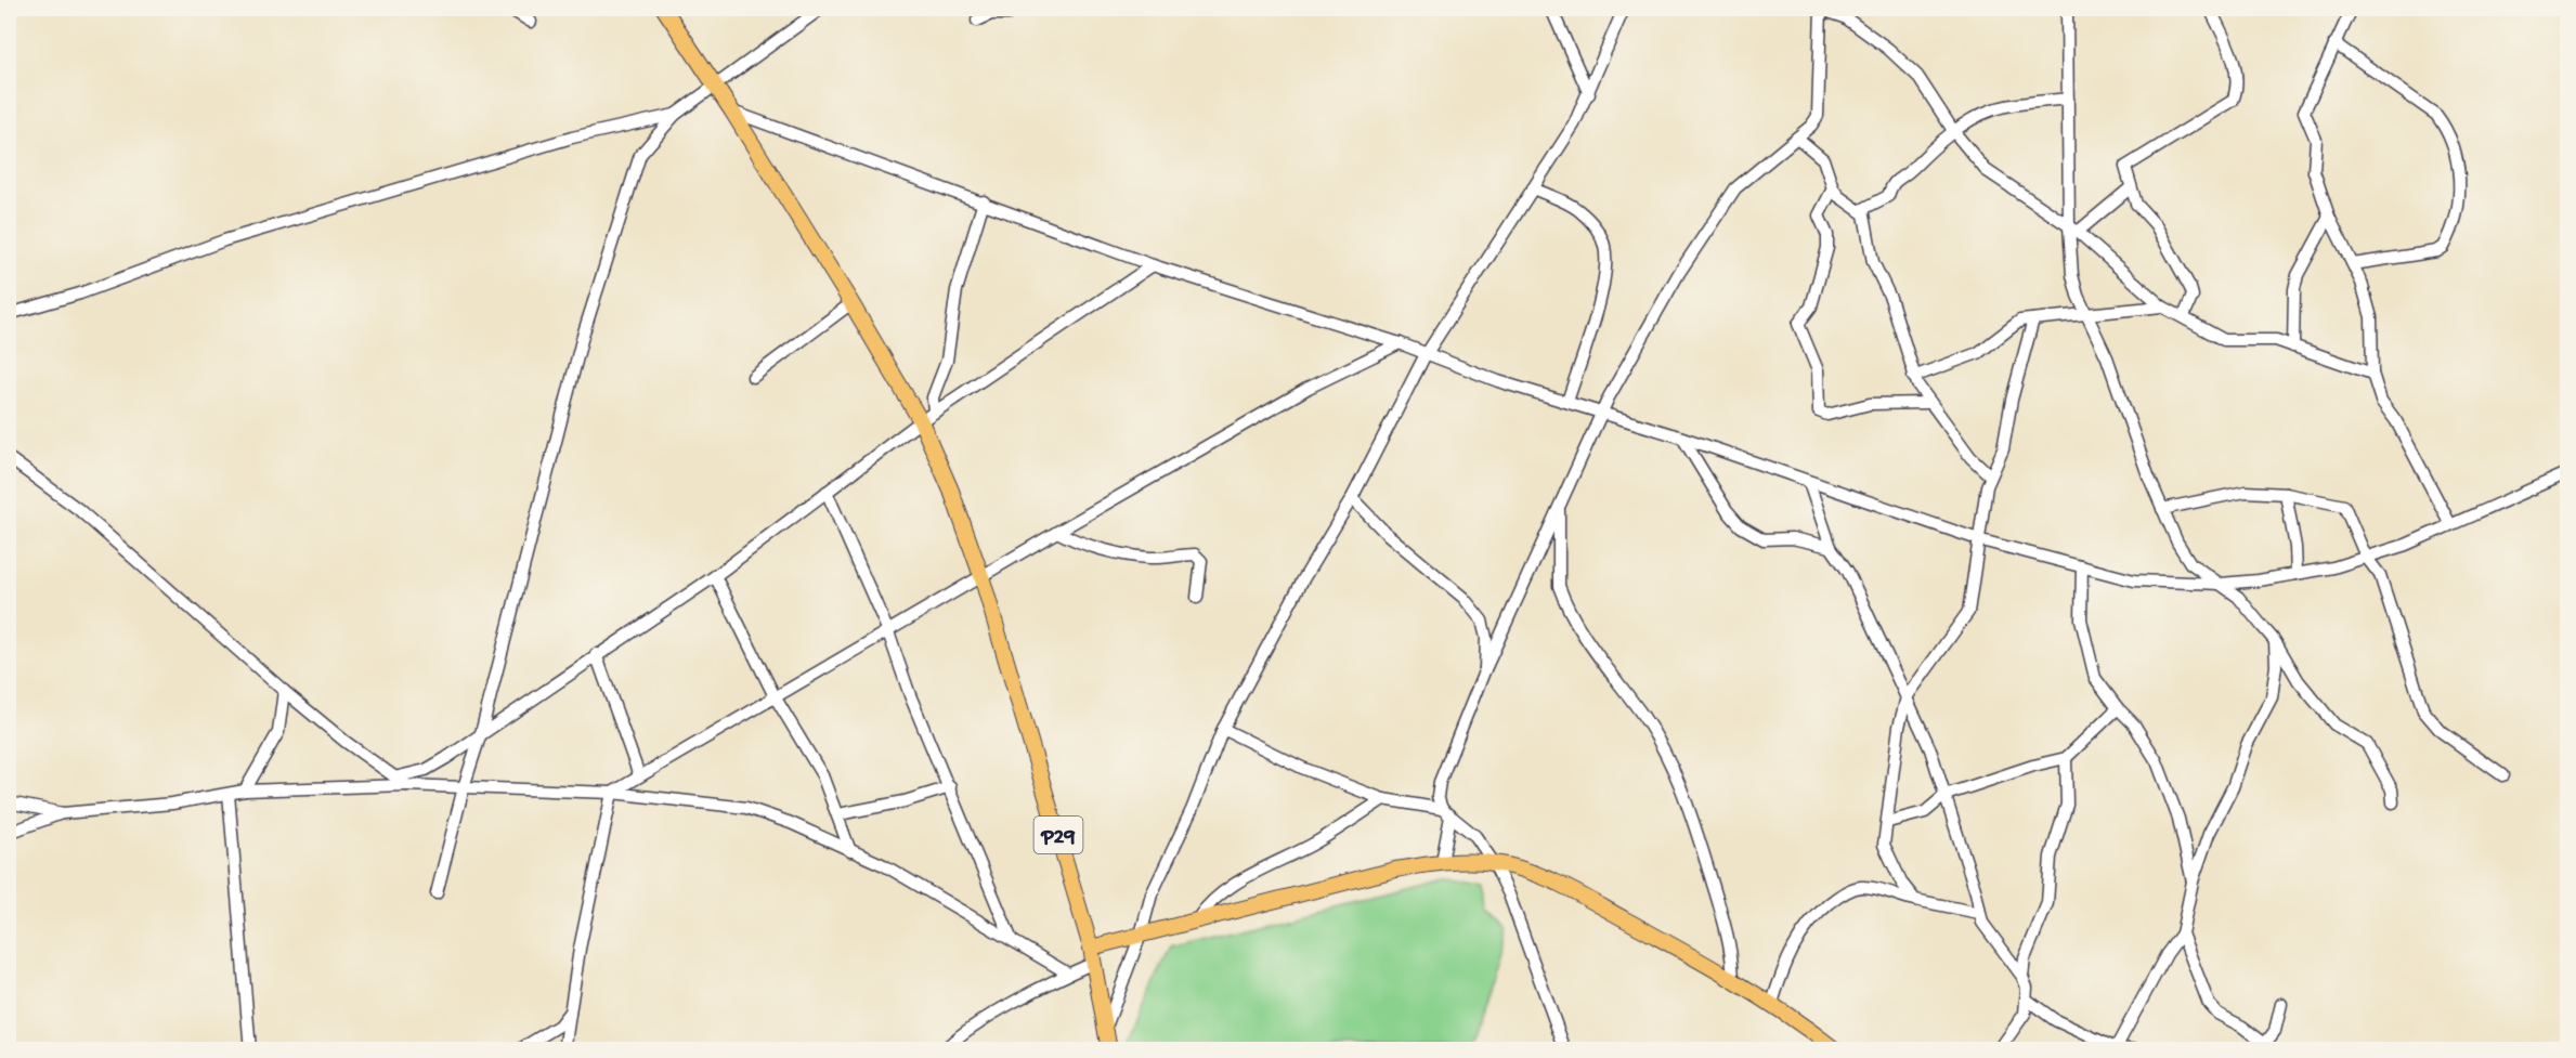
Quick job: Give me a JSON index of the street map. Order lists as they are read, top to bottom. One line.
{"streets":{"main road":["P29"]}}
